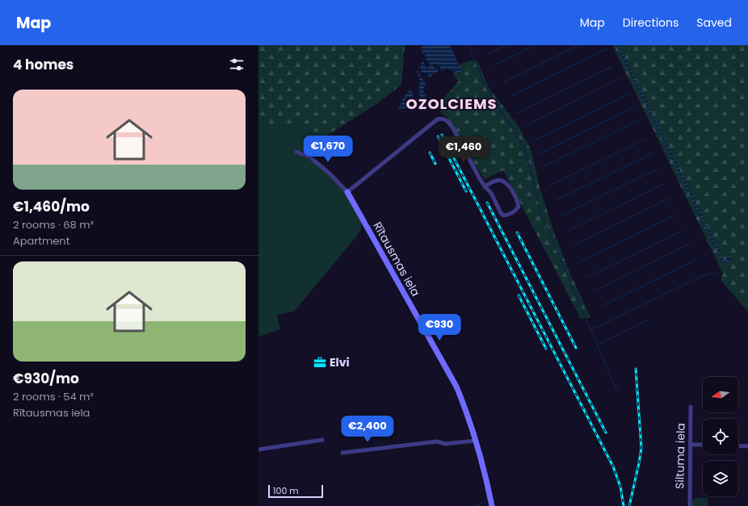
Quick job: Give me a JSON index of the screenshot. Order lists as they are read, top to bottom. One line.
{"streets":{"street":["Rītausmas iela","Siltuma iela"]},"districts":["OZOLCIEMS"],"places":{"office":["Elvi"]},"scale_bar":"100 m","north":"left","page":{"header":"Map","nav":["Map","Directions","Saved"],"heading":"4 homes","list":[{"name":"€1,460/mo","note":"2 rooms · 68 m² · Apartment"},{"name":"€930/mo","note":"2 rooms · 54 m² · Rītausmas iela"}],"price":["€1,670","€1,460","€930","€2,400"],"scale":"100 m"}}
